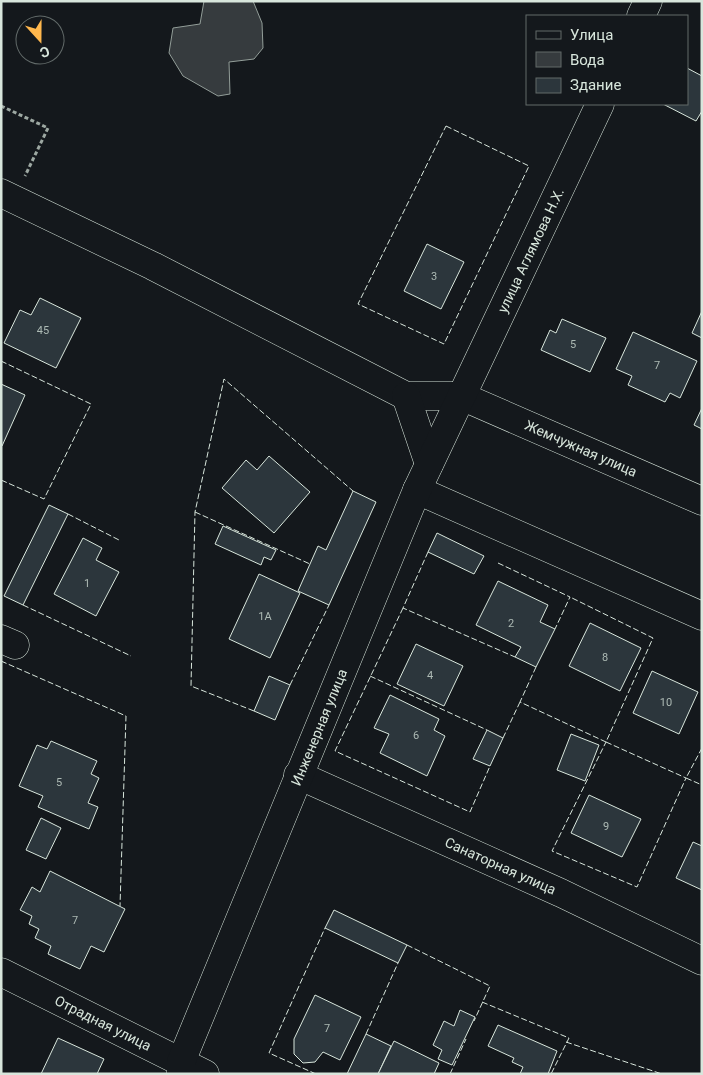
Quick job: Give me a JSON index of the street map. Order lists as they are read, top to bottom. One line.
{"streets":{"street":["улица Аглямова Н.Х.","Жемчужная улица","Инженерная улица","Санаторная улица","Отрадная улица"]},"crossings":[["улица Аглямова Н.Х.","Жемчужная улица"],["улица Аглямова Н.Х.","Инженерная улица"],["Жемчужная улица","Инженерная улица"],["Инженерная улица","Санаторная улица"],["Инженерная улица","Отрадная улица"]],"house_numbers":["3","45","5","7","1","1А","2","8","4","10","6","5","9","7","7"],"legend":["Улица","Вода","Здание"],"north":"bottom"}
